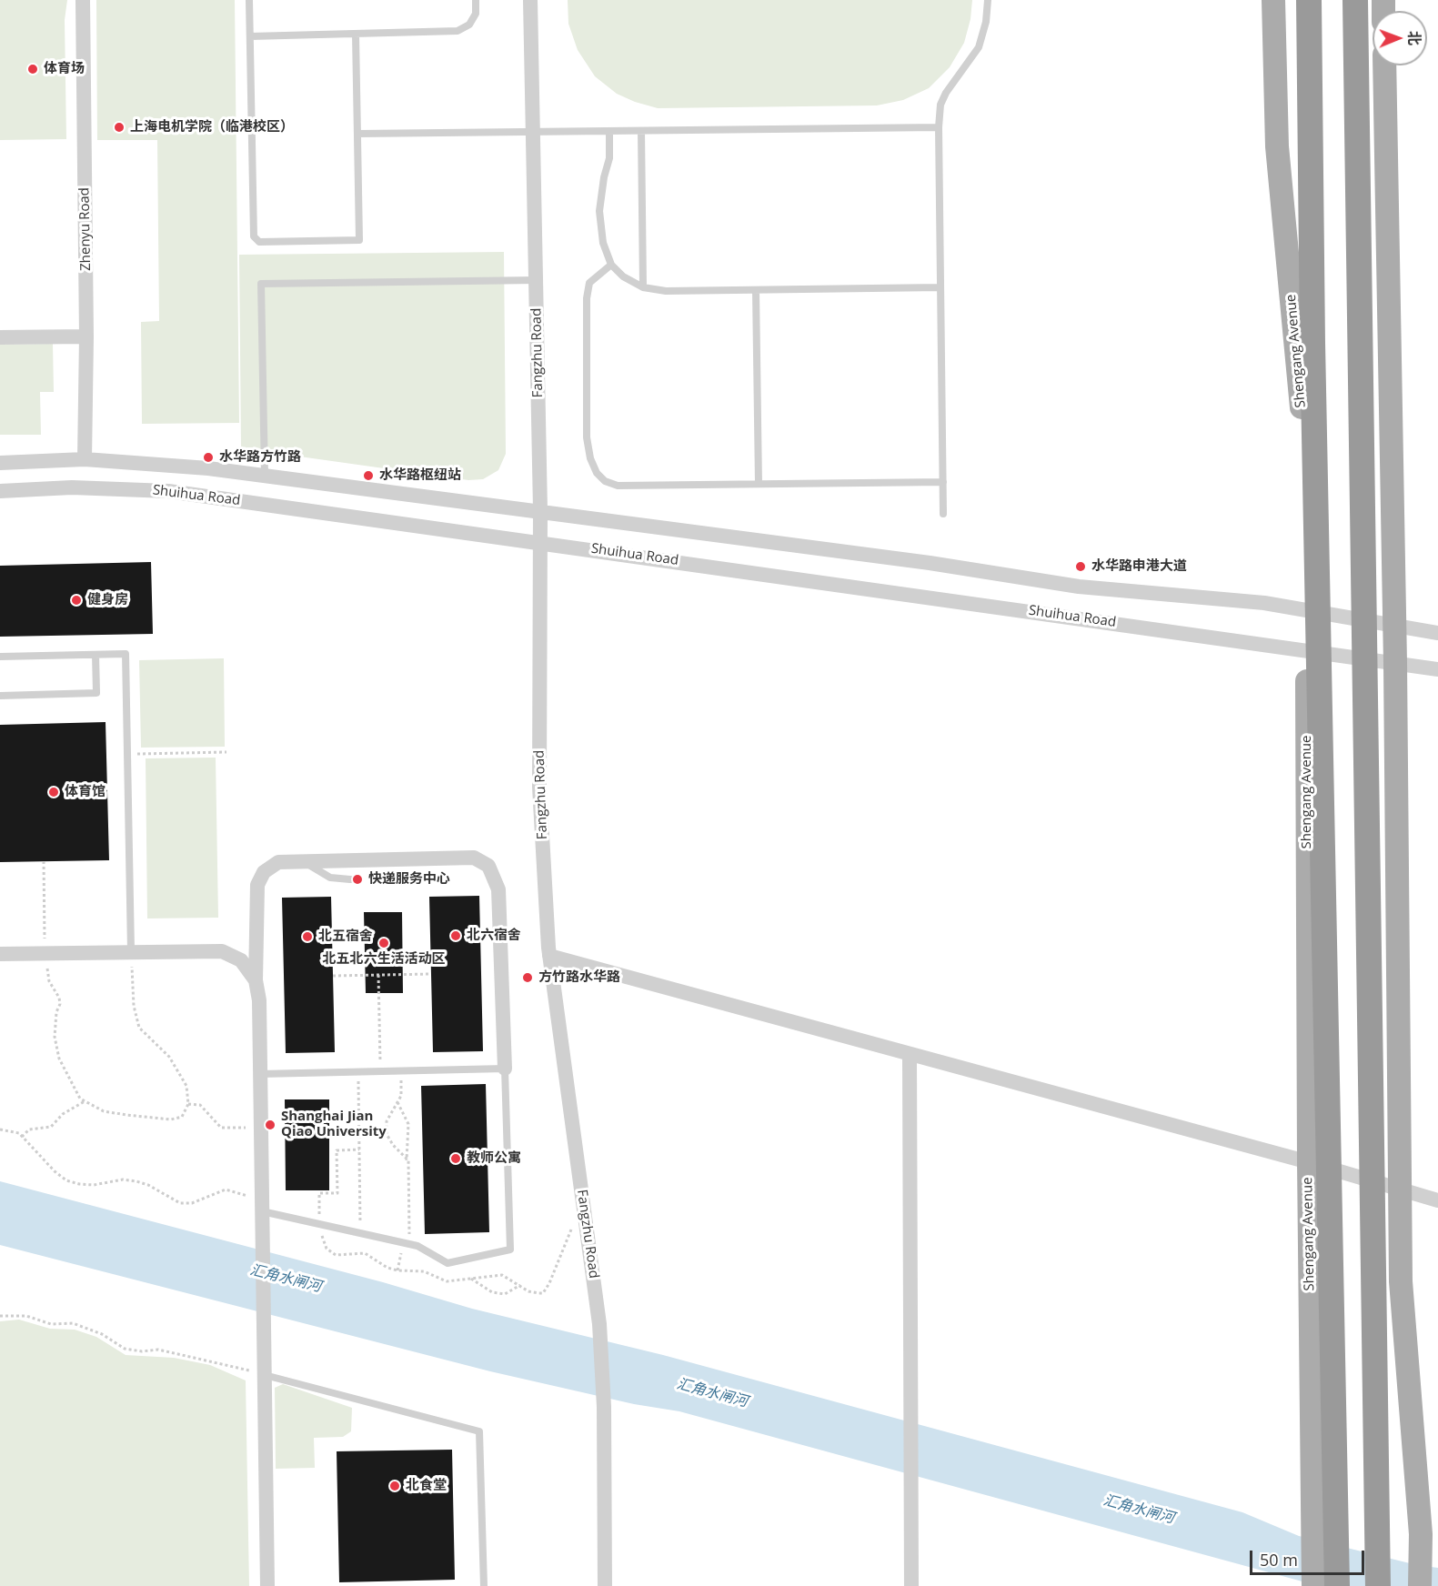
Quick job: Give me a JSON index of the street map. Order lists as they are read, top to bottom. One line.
{"streets":{"main road":["Shengang Avenue"],"street":["Zhenyu Road","Fangzhu Road","Shuihua Road"]},"crossings":[["Zhenyu Road","Shuihua Road"],["Shengang Avenue","Shuihua Road"],["Fangzhu Road","Shuihua Road"]],"water":["汇角水闸河"],"places":["体育场","上海电机学院（临港校区）","水华路方竹路","水华路枢纽站","水华路申港大道","健身房","体育馆","快递服务中心","北六宿舍","北五宿舍","北五北六生活活动区","方竹路水华路","Shanghai Jian Qiao University","教师公寓","北食堂"],"scale_bar":"50 m","north":"right"}
